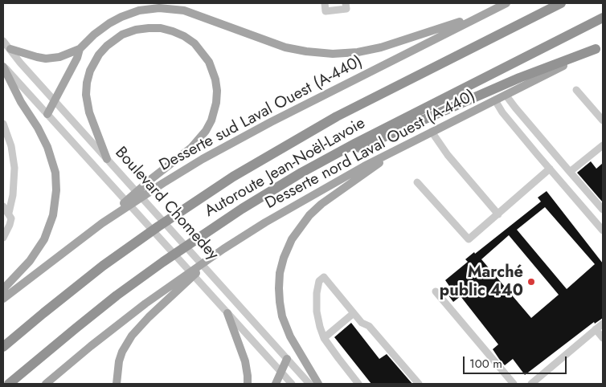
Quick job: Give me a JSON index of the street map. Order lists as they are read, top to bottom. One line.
{"streets":{"highway":["Autoroute Jean-Noël-Lavoie"],"main road":["Desserte sud Laval Ouest (A-440)","Desserte nord Laval Ouest (A-440)"],"street":["Boulevard Chomedey"]},"places":["Marché public 440"],"scale_bar":"100 m"}
